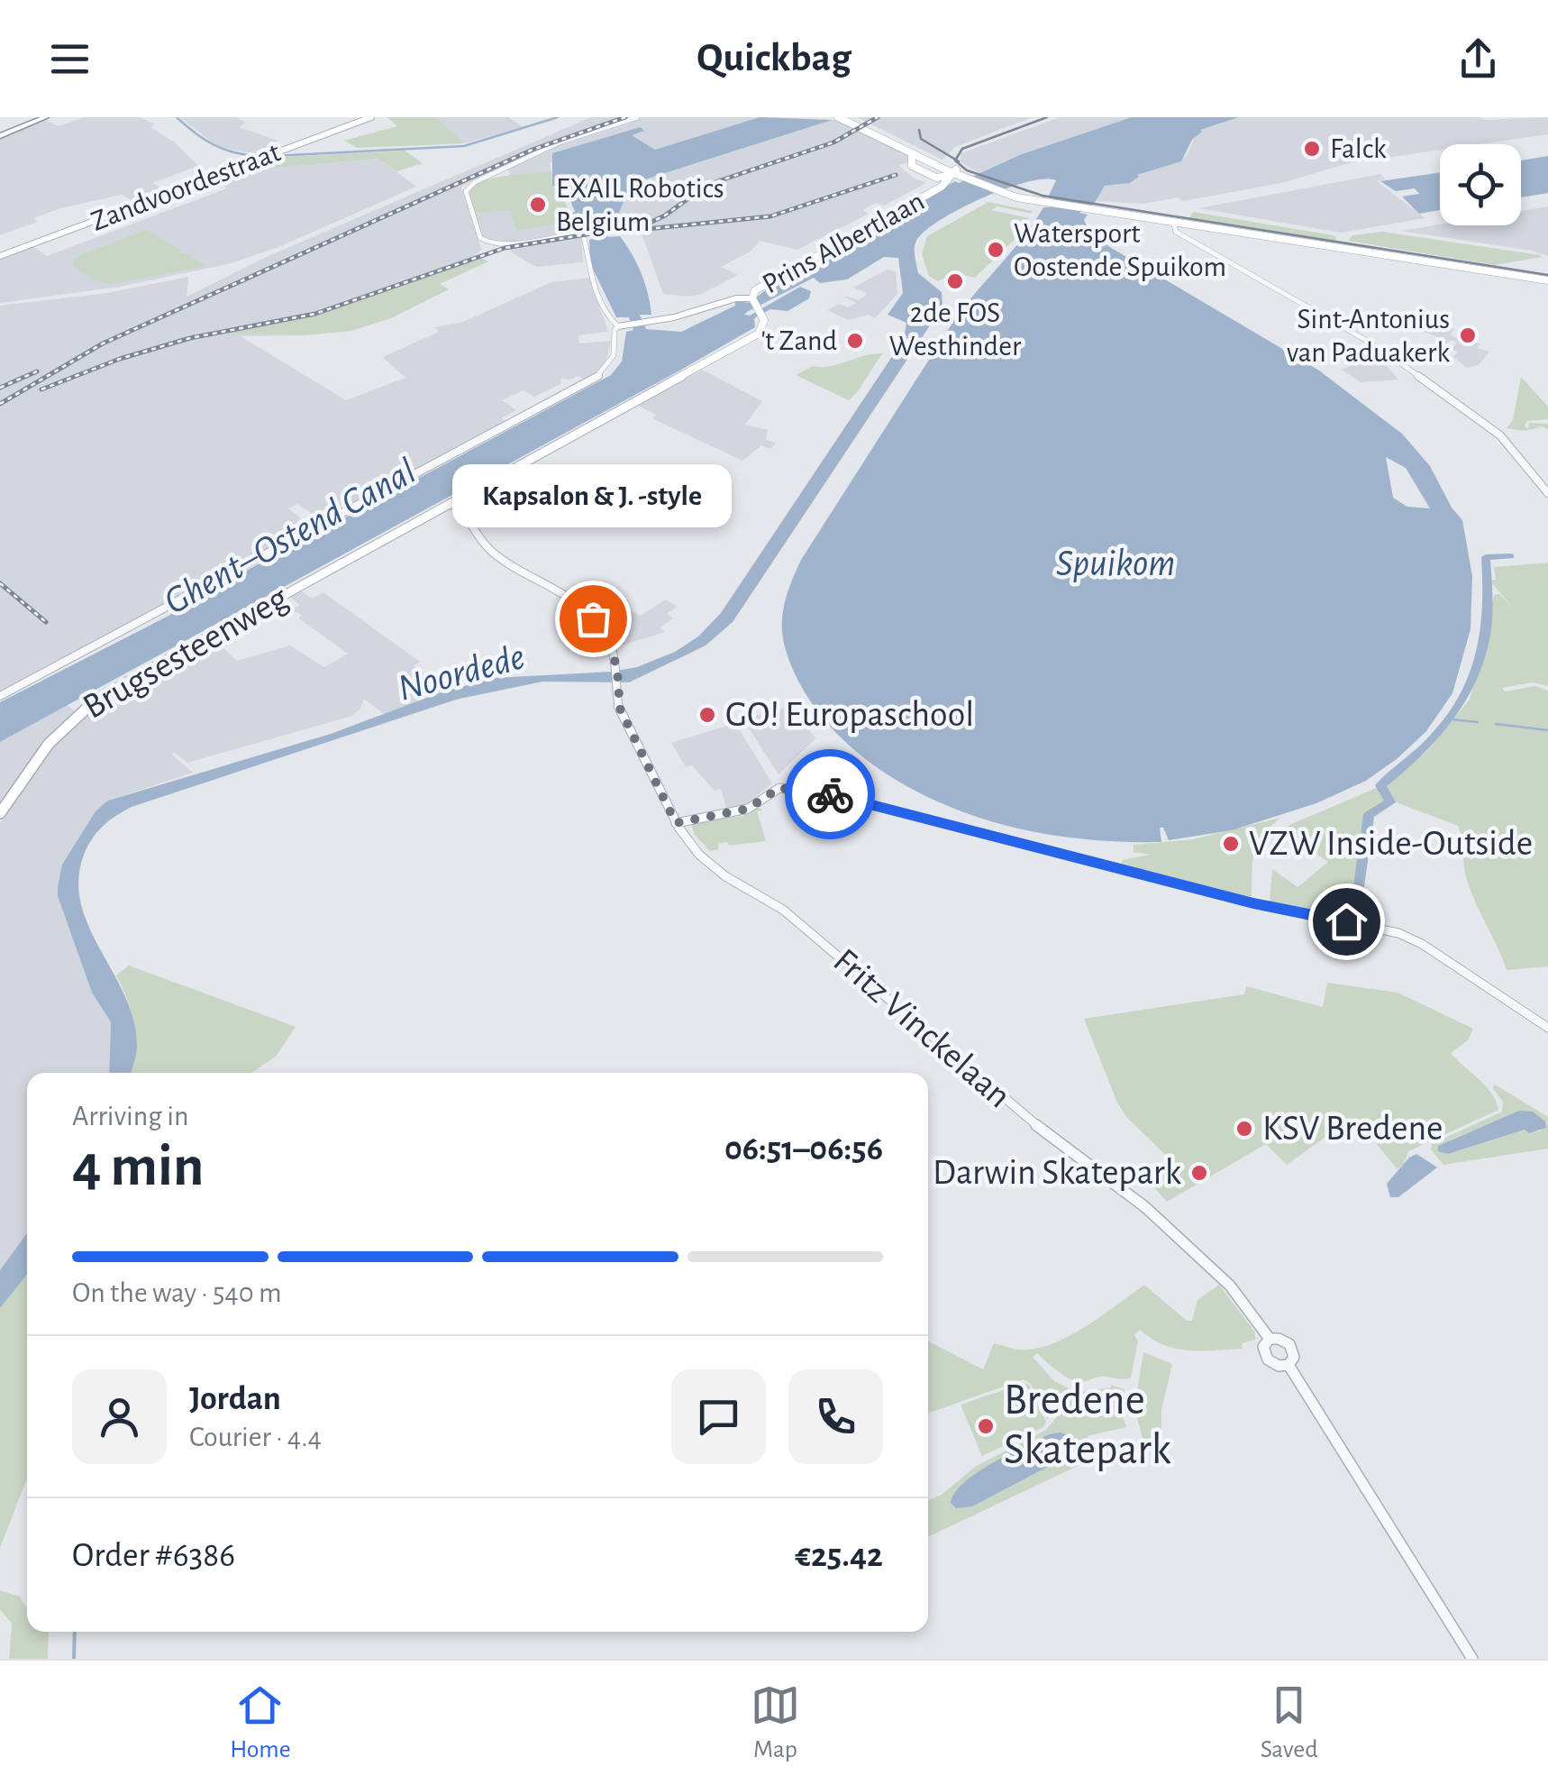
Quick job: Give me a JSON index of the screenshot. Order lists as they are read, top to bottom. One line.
{"streets":{"main road":["Zandvoordestraat","Prins Albertlaan","Brugsesteenweg"],"street":["Fritz Vinckelaan"]},"crossings":[["Prins Albertlaan","Brugsesteenweg"],["Brugsesteenweg","Fritz Vinckelaan"]],"water":["Ghent–Ostend Canal","Spuikom","Noordede"],"places":["Falck","EXAIL Robotics Belgium","Watersport Oostende Spuikom","2de FOS Westhinder","Sint-Antonius van Paduakerk","'t Zand","Kapsalon & J. -style","GO! Europaschool","VZW Inside-Outside","KSV Bredene","Darwin Skatepark","Bredene Skatepark"],"page":{"header":"Quickbag","bubble":"Kapsalon & J. -style","heading":["4 min","Arriving in","06:51–06:56"],"panel":["Jordan","Courier · 4.4","Order #6386","€25.42"],"bar":"On the way · 540 m","tabs":["Home","Map","Saved"]}}
